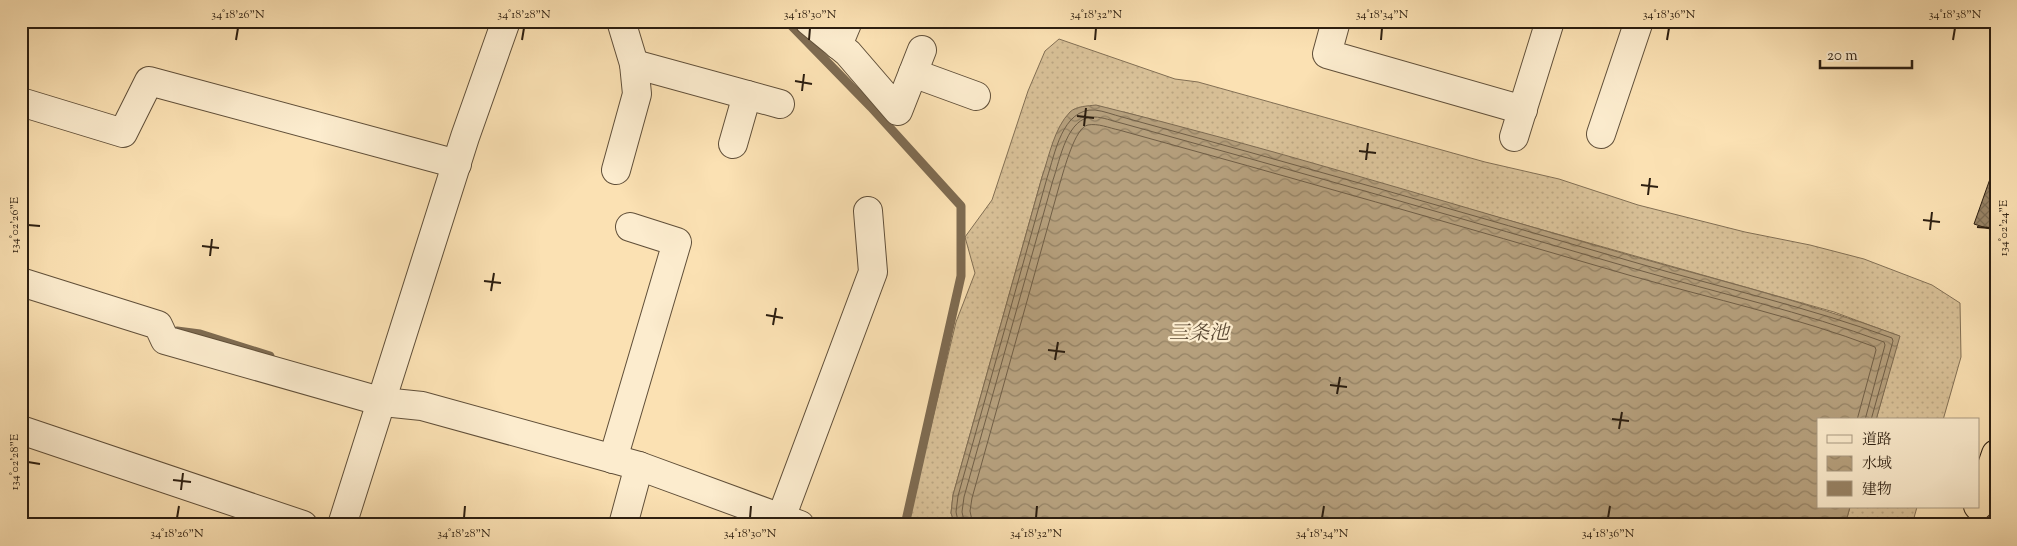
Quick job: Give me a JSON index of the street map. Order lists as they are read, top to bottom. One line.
{"water":["三条池"],"legend":["道路","水域","建物"],"scale_bar":"20 m","coordinates":["34°18'26\"N","34°18'28\"N","34°18'30\"N","34°18'32\"N","34°18'34\"N","34°18'36\"N","34°18'38\"N","134°02'26\"E","134°02'24\"E","134°02'28\"E"]}
